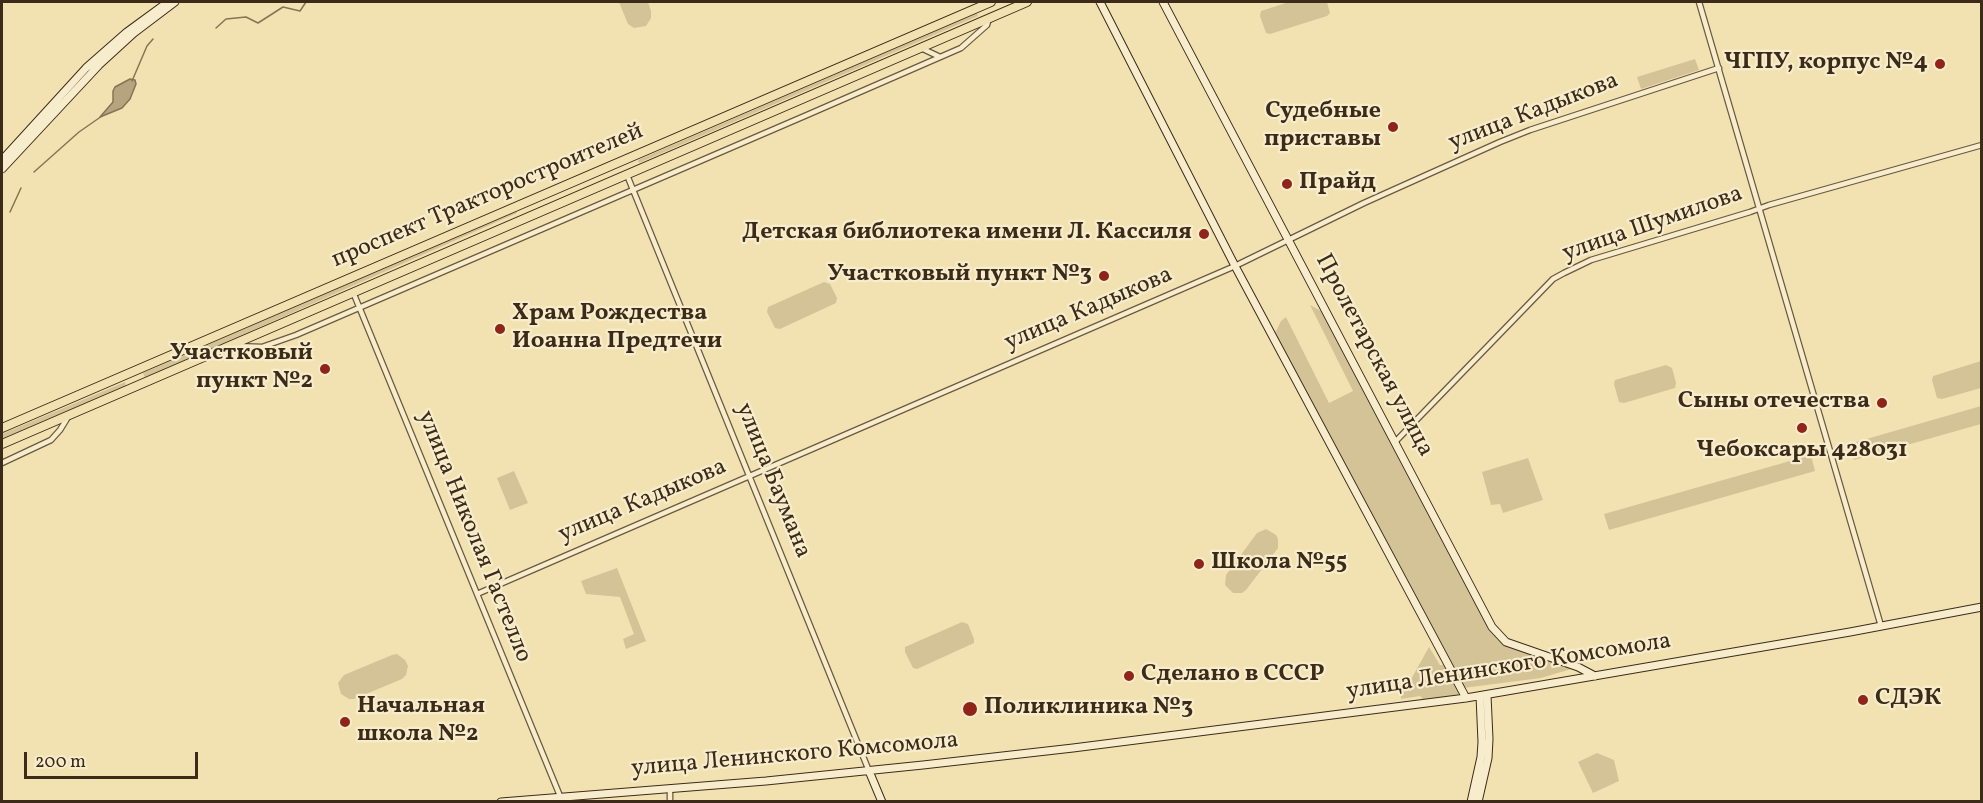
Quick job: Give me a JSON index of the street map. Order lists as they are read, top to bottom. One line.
{"streets":{"main road":["проспект Тракторостроителей"],"street":["улица Кадыкова","улица Шумилова","Пролетарская улица","улица Баумана","улица Николая Гастелло","улица Ленинского Комсомола"]},"crossings":[["улица Кадыкова","Пролетарская улица"],["улица Кадыкова","улица Баумана"],["улица Кадыкова","улица Николая Гастелло"],["проспект Тракторостроителей","улица Баумана"],["проспект Тракторостроителей","улица Николая Гастелло"],["улица Шумилова","Пролетарская улица"],["Пролетарская улица","улица Ленинского Комсомола"],["улица Баумана","улица Ленинского Комсомола"],["улица Николая Гастелло","улица Ленинского Комсомола"]],"places":["ЧГПУ, корпус №4","Судебные приставы","Прайд","Детская библиотека имени Л. Кассиля","Участковый пункт №3","Храм Рождества Иоанна Предтечи","Участковый пункт №2","Сыны отечества","Чебоксары 428031","Школа №55","Сделано в СССР","СДЭК","Поликлиника №3","Начальная школа №2"],"scale_bar":"200 m"}
